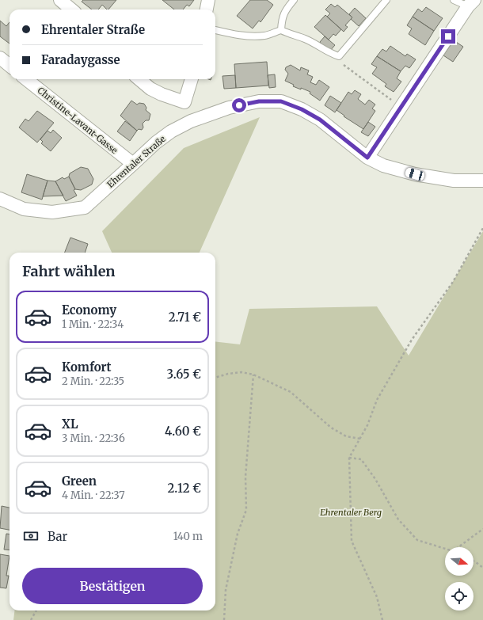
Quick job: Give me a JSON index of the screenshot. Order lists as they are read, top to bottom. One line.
{"streets":{"street":["Christine-Lavant-Gasse","Ehrentaler Straße"]},"crossings":[["Christine-Lavant-Gasse","Ehrentaler Straße"]],"parks":["Ehrentaler Berg"],"north":"right","page":{"banner":["Ehrentaler Straße","Faradaygasse"],"heading":"Fahrt wählen","list":[{"name":"Economy","note":"1 Min. · 22:34","value":"2.71 €"},{"name":"Komfort","note":"2 Min. · 22:35","value":"3.65 €"},{"name":"XL","note":"3 Min. · 22:36","value":"4.60 €"},{"name":"Green","note":"4 Min. · 22:37","value":"2.12 €"}],"pay":["Bar","140 m"],"buttons":"Bestätigen"}}
